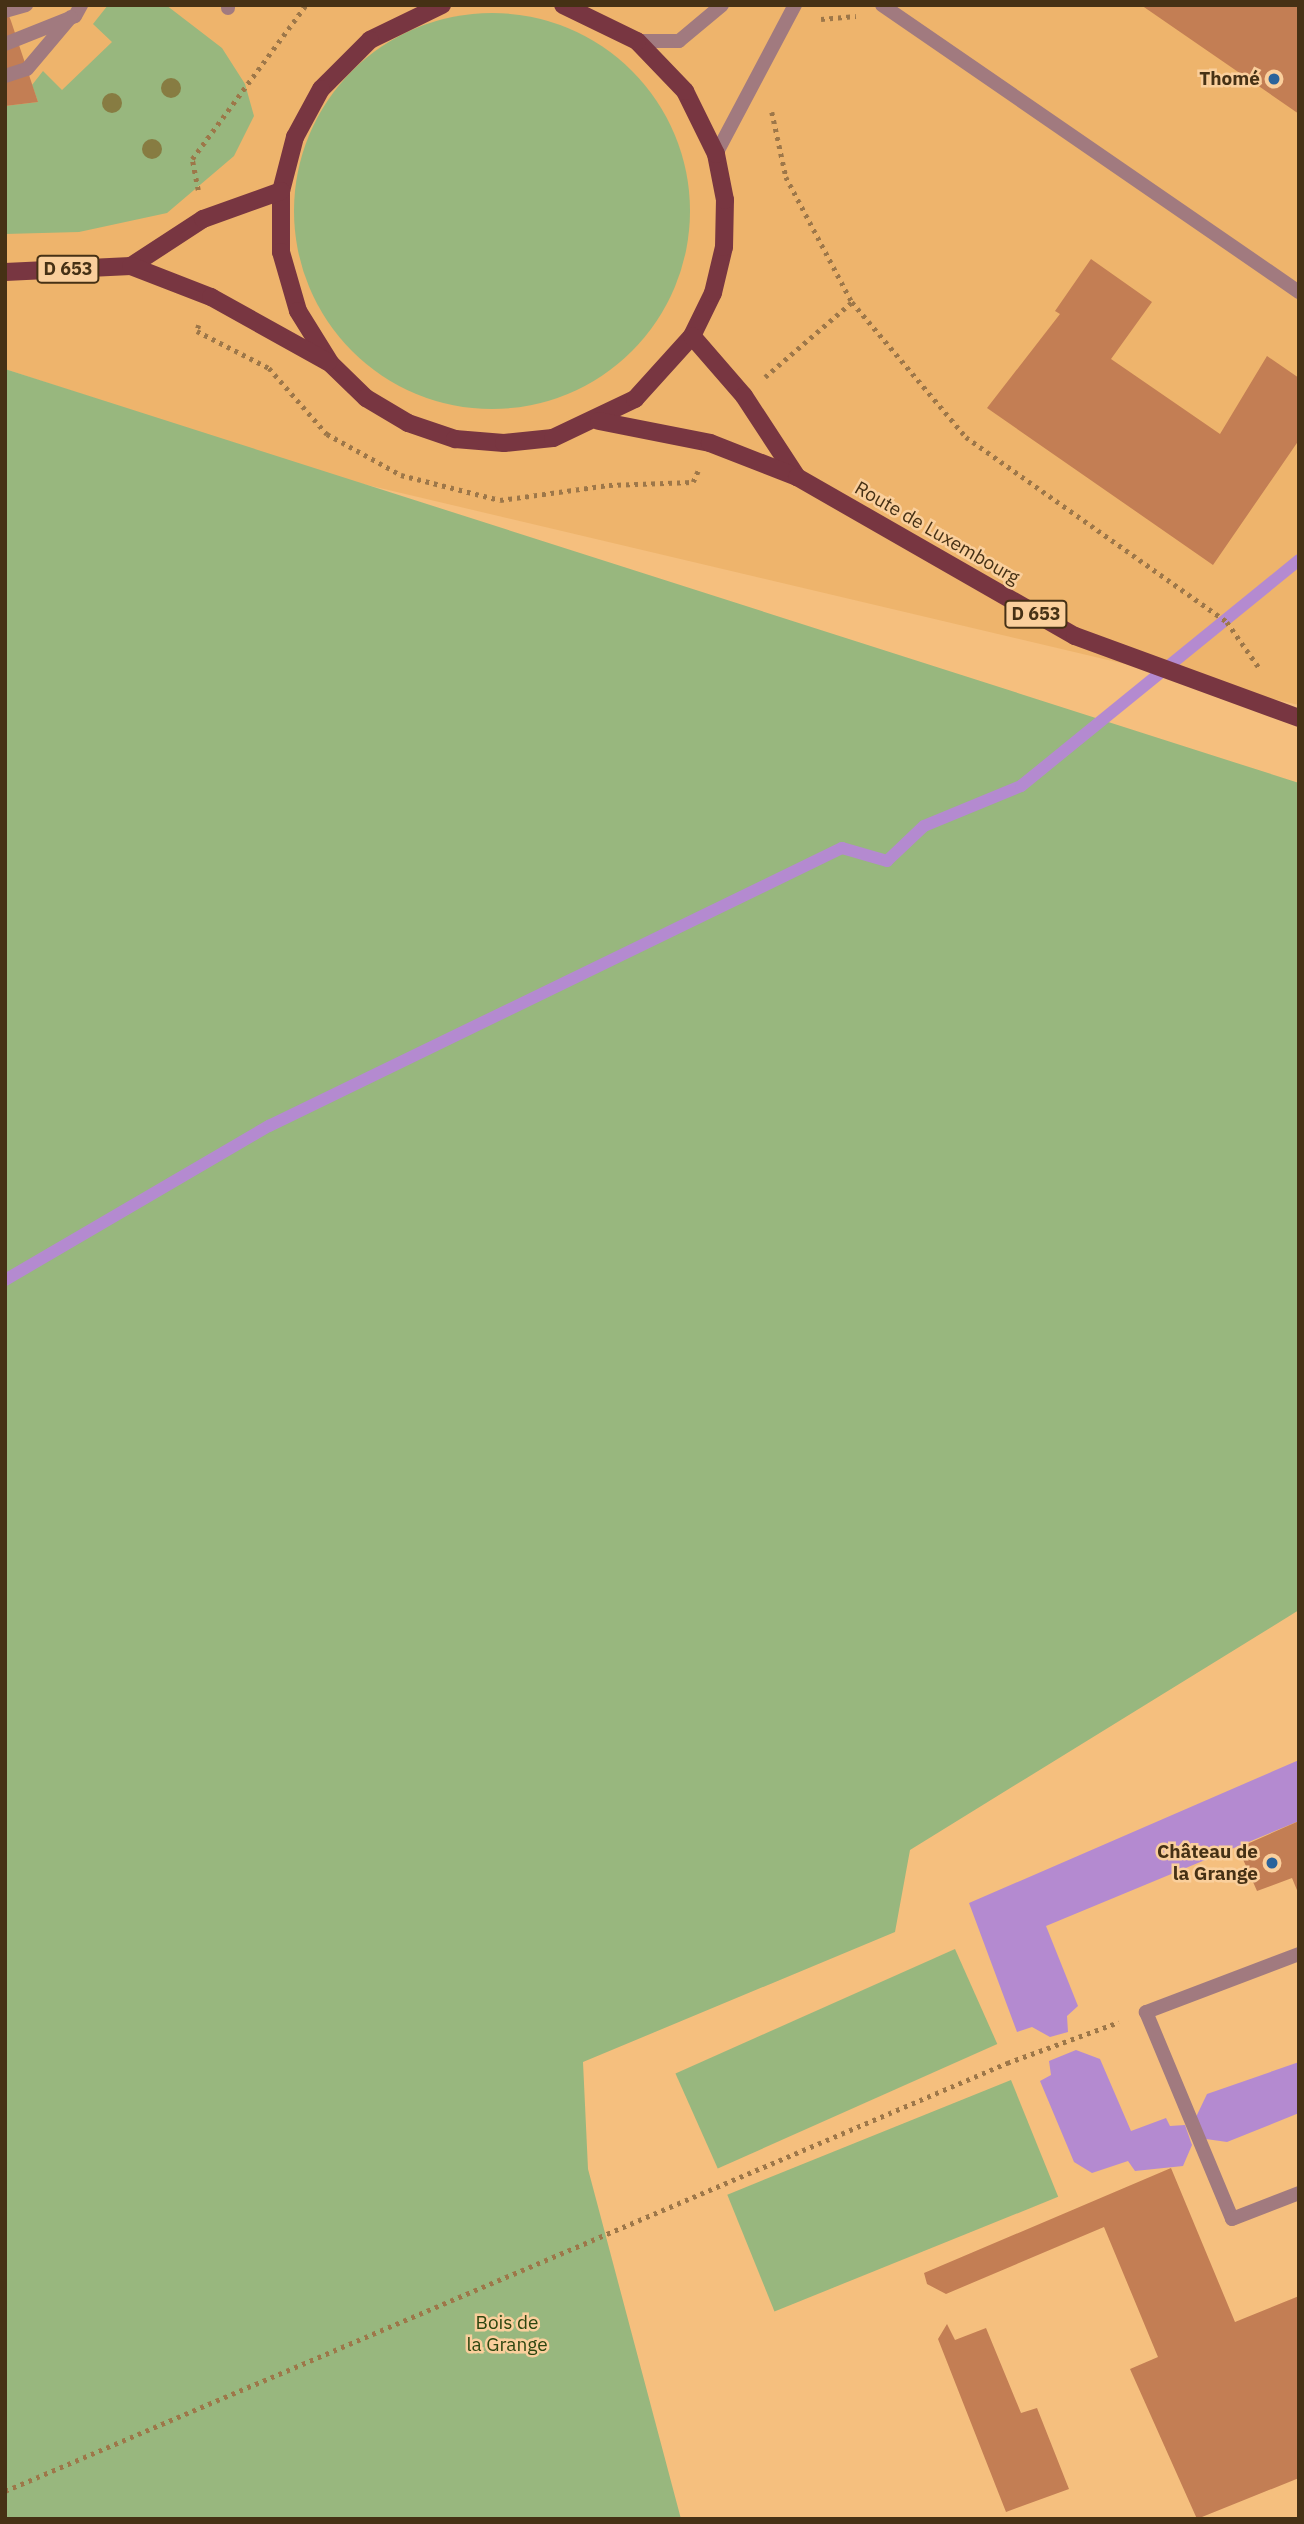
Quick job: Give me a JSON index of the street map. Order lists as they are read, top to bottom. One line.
{"streets":{"main road":["D 653","Route de Luxembourg"]},"parks":["Bois de la Grange"],"places":["Thomé","Château de la Grange"]}
